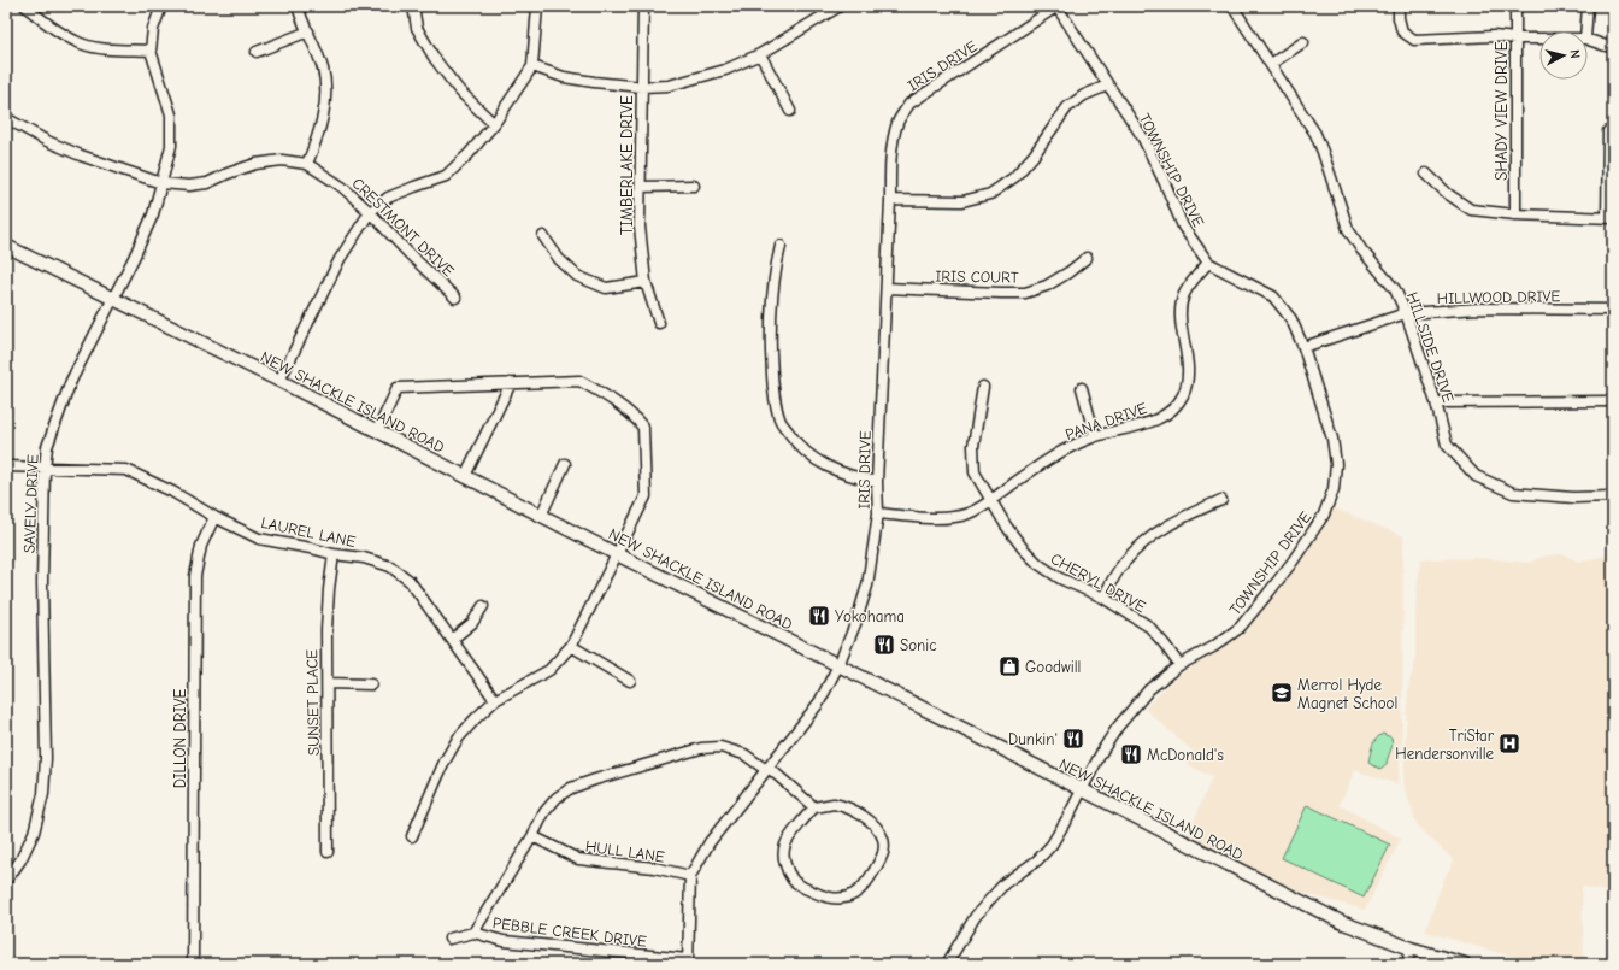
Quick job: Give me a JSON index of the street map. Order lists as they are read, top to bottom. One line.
{"streets":{"main road":["NEW SHACKLE ISLAND ROAD"],"street":["IRIS DRIVE","SHADY VIEW DRIVE","TIMBERLAKE DRIVE","TOWNSHIP DRIVE","CRESTMONT DRIVE","IRIS COURT","HILLWOOD DRIVE","HILLSIDE DRIVE","PANA DRIVE","SAVELY DRIVE","LAUREL LANE","CHERYL DRIVE","SUNSET PLACE","DILLON DRIVE","HULL LANE","PEBBLE CREEK DRIVE"]},"crossings":[["IRIS DRIVE","TOWNSHIP DRIVE"],["IRIS DRIVE","IRIS COURT"],["IRIS DRIVE","NEW SHACKLE ISLAND ROAD"],["IRIS DRIVE","PANA DRIVE"],["IRIS DRIVE","HULL LANE"],["IRIS DRIVE","PEBBLE CREEK DRIVE"],["TOWNSHIP DRIVE","HILLWOOD DRIVE"],["TOWNSHIP DRIVE","NEW SHACKLE ISLAND ROAD"],["TOWNSHIP DRIVE","PANA DRIVE"],["TOWNSHIP DRIVE","CHERYL DRIVE"],["CRESTMONT DRIVE","SAVELY DRIVE"],["HILLWOOD DRIVE","HILLSIDE DRIVE"],["NEW SHACKLE ISLAND ROAD","SAVELY DRIVE"],["PANA DRIVE","CHERYL DRIVE"],["SAVELY DRIVE","LAUREL LANE"],["LAUREL LANE","SUNSET PLACE"],["LAUREL LANE","DILLON DRIVE"]],"places":{"restaurant":["Yokohama","Sonic","Dunkin'","McDonald's"],"shop":["Goodwill"],"school or university":["Merrol Hyde Magnet School"],"hospital":["TriStar Hendersonville"]},"north":"right"}
